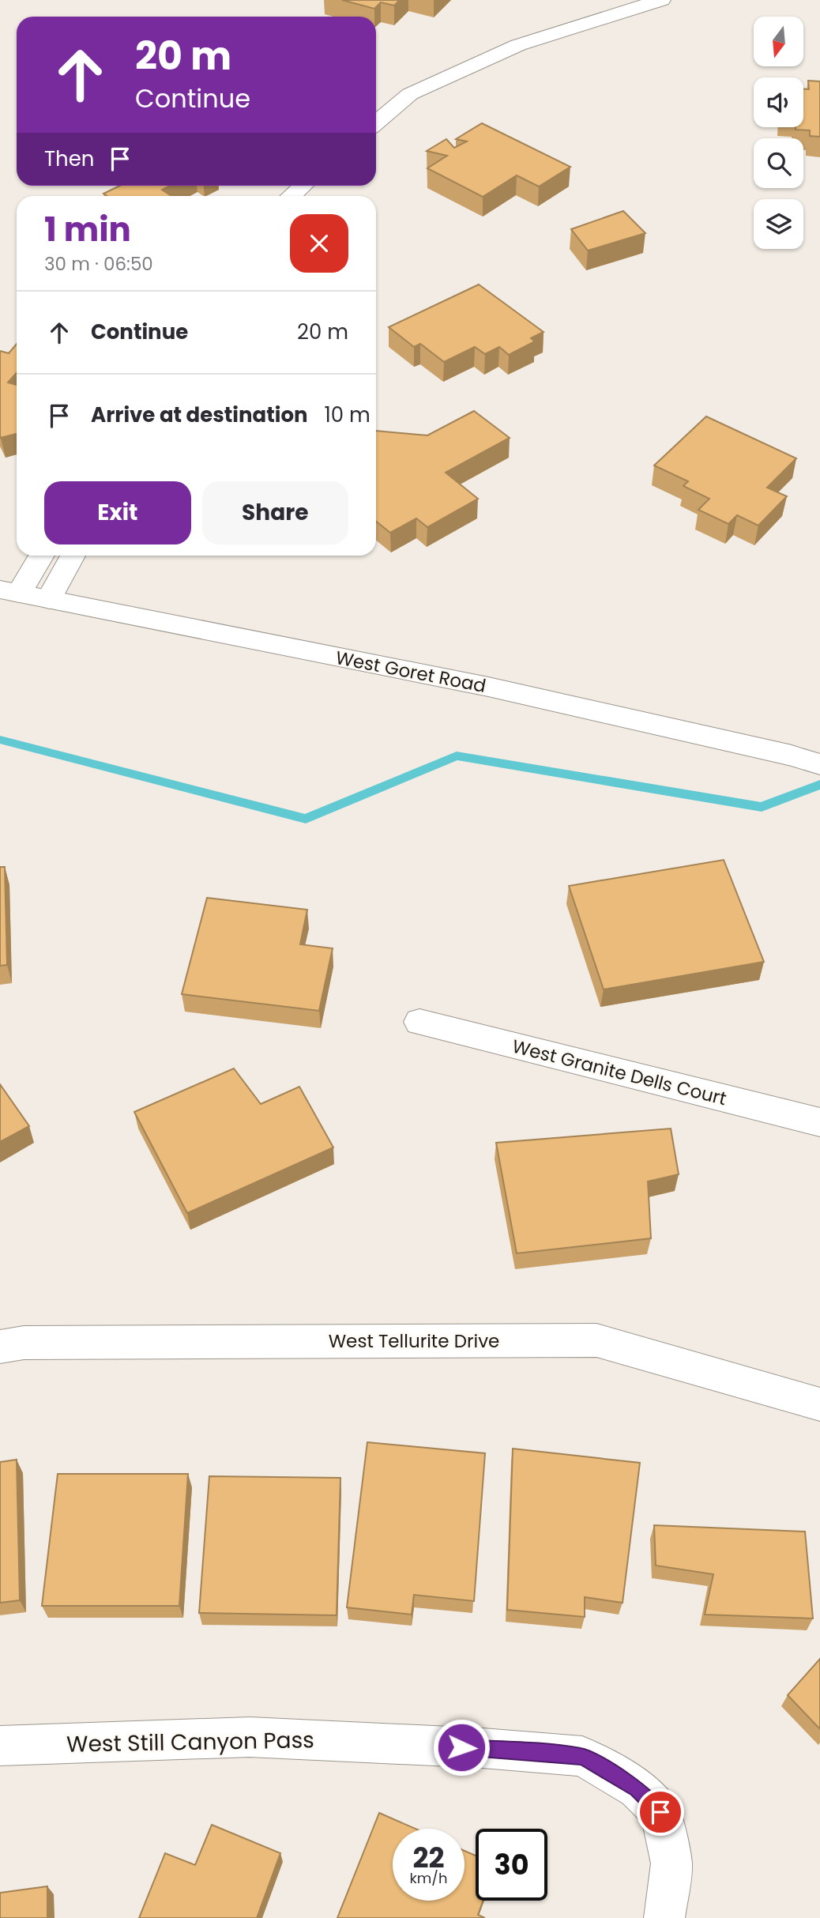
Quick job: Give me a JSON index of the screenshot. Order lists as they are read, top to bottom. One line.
{"streets":{"street":["West Goret Road","West Granite Dells Court","West Tellurite Drive","West Still Canyon Pass"]},"north":"bottom","page":{"turn":["20 m","Continue"],"then":"Then","heading":["1 min","30 m · 06:50"],"list":[{"name":"Continue","value":"20 m"},{"name":"Arrive at destination","value":"10 m"}],"buttons":["Exit","Share"],"speed":"22 km/h","limit":"30"}}
